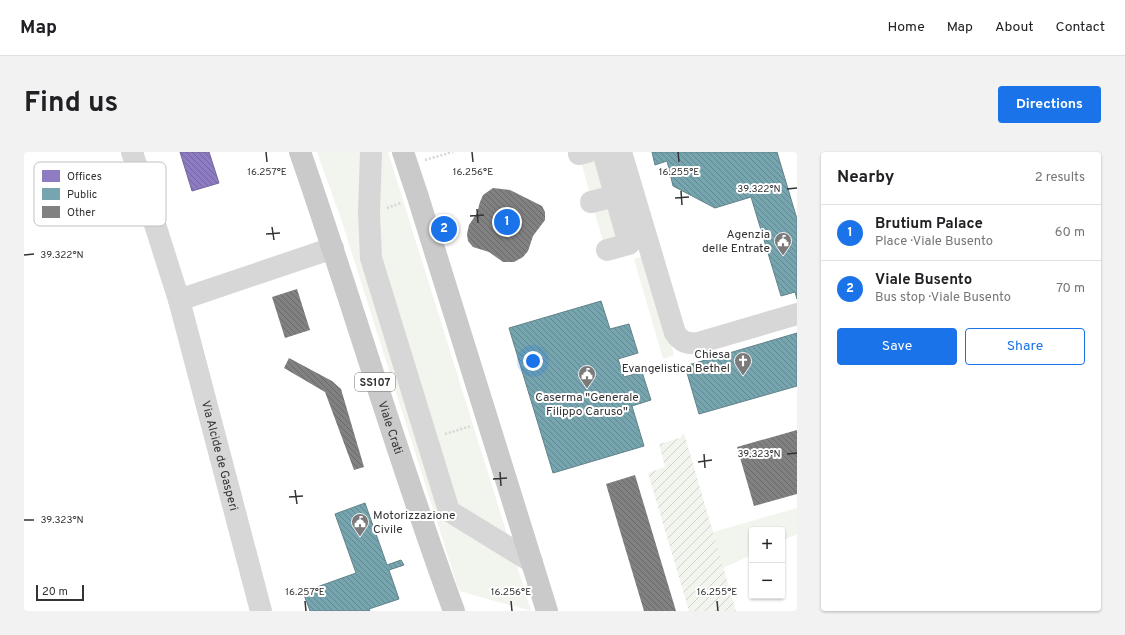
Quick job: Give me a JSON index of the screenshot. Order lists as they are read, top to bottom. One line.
{"streets":{"main road":["SS107","Viale Crati"],"street":["Via Alcide de Gasperi"]},"places":{"public building":["Agenzia delle Entrate","Caserma \"Generale Filippo Caruso\"","Motorizzazione Civile"],"church":["Chiesa Evangelistica Bethel"]},"legend":["Offices","Public","Other"],"scale_bar":"20 m","page":{"header":"Map","nav":["Home","Map","About","Contact"],"title":"Find us","buttons":["Directions",["Save","Share"]],"heading":["Nearby","2 results"],"list":[{"mark":"1","name":"Brutium Palace","note":"Place · Viale Busento","value":"60 m"},{"mark":"2","name":"Viale Busento","note":"Bus stop · Viale Busento","value":"70 m"}],"pins":["1","2"],"map_buttons":["+","−"],"scale":"20 m"},"coordinates":["16.257°E","16.256°E","16.255°E","39.322°N","39.323°N"]}
